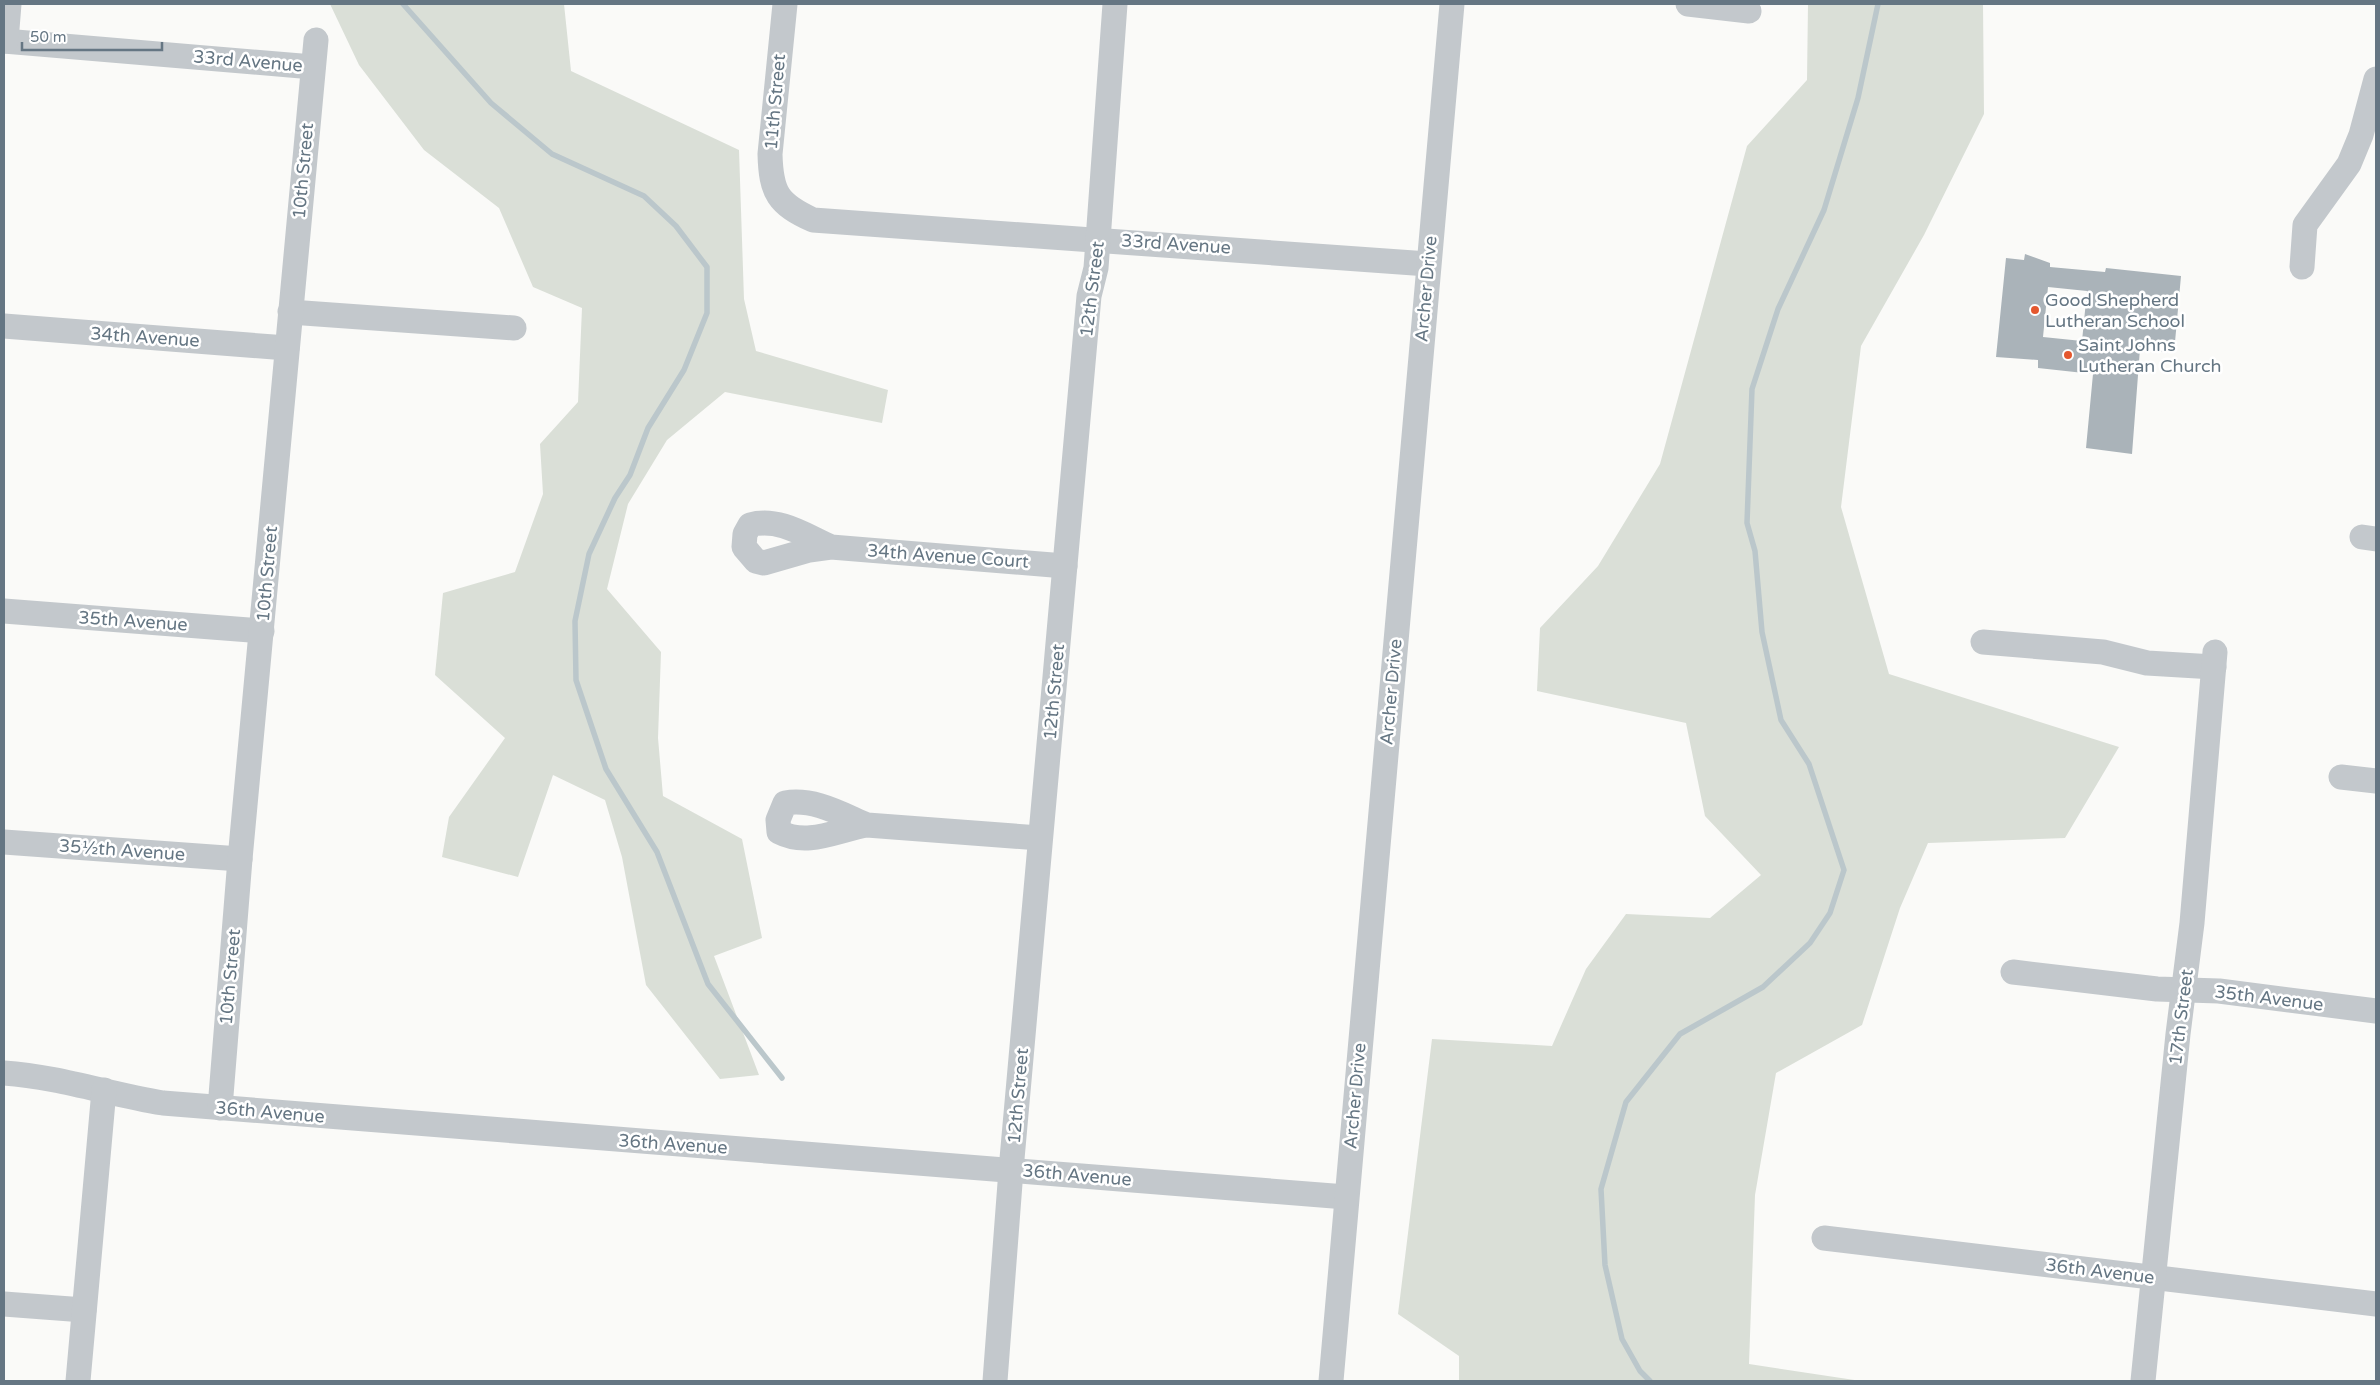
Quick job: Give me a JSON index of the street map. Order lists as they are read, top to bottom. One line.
{"streets":{"street":["33rd Avenue","11th Street","10th Street","12th Street","Archer Drive","34th Avenue","34th Avenue Court","35th Avenue","35½th Avenue","17th Street","36th Avenue"]},"crossings":[["33rd Avenue","11th Street"],["33rd Avenue","10th Street"],["33rd Avenue","12th Street"],["33rd Avenue","Archer Drive"],["10th Street","34th Avenue"],["10th Street","35th Avenue"],["10th Street","35½th Avenue"],["10th Street","36th Avenue"],["12th Street","34th Avenue Court"],["12th Street","36th Avenue"],["Archer Drive","36th Avenue"],["35th Avenue","17th Street"],["17th Street","36th Avenue"]],"places":["Good Shepherd Lutheran School","Saint Johns Lutheran Church"],"scale_bar":"50 m"}
